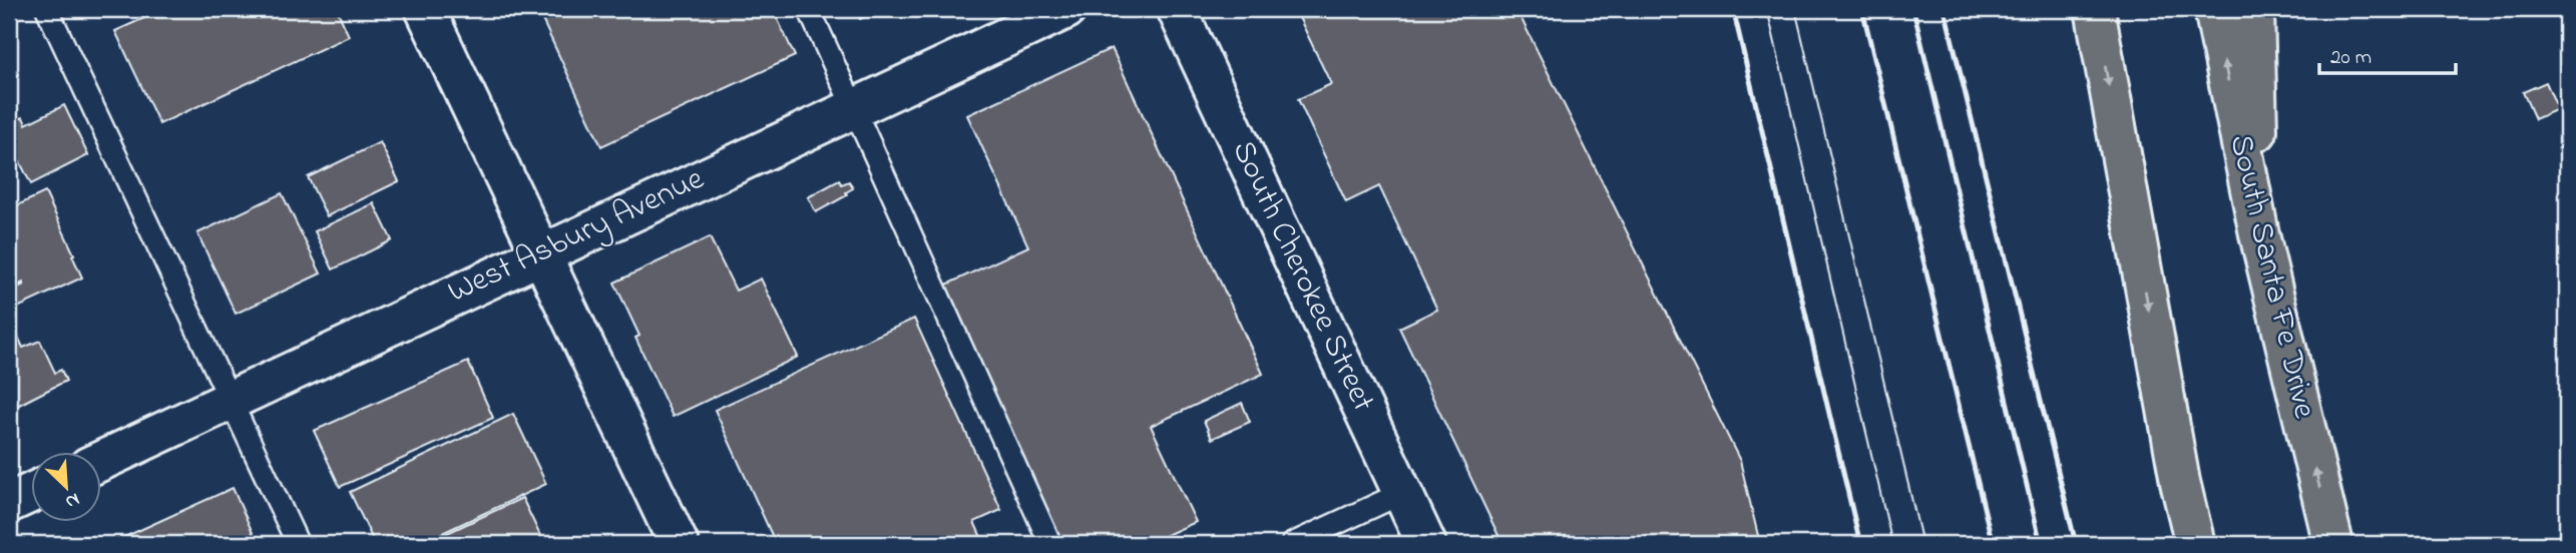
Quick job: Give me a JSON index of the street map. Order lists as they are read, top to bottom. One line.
{"streets":{"highway":["South Santa Fe Drive"],"street":["West Asbury Avenue","South Cherokee Street"]},"scale_bar":"20 m","north":"bottom right"}
